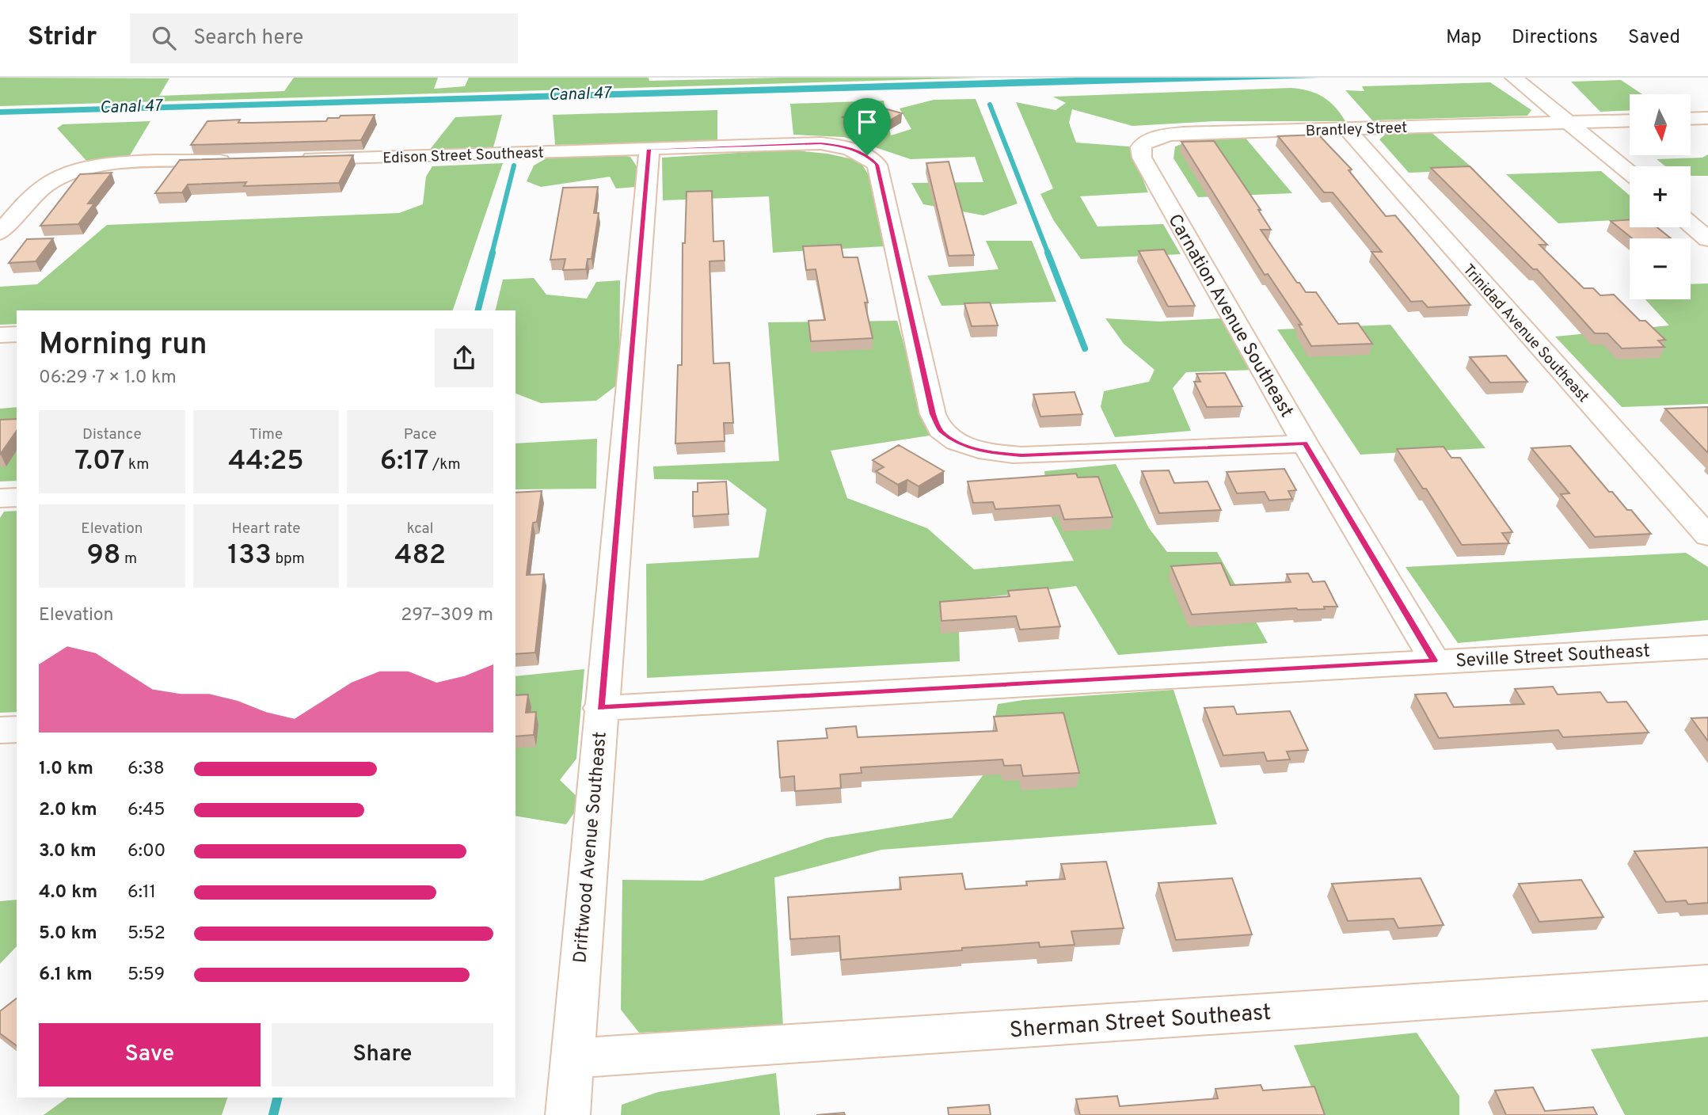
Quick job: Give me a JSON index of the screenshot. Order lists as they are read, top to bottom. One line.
{"streets":{"street":["Brantley Street","Edison Street Southeast","Carnation Avenue Southeast","Trinidad Avenue Southeast","Seville Street Southeast","Driftwood Avenue Southeast","Sherman Street Southeast"]},"crossings":[["Brantley Street","Carnation Avenue Southeast"],["Brantley Street","Trinidad Avenue Southeast"],["Edison Street Southeast","Carnation Avenue Southeast"],["Edison Street Southeast","Driftwood Avenue Southeast"],["Carnation Avenue Southeast","Seville Street Southeast"],["Seville Street Southeast","Driftwood Avenue Southeast"],["Driftwood Avenue Southeast","Sherman Street Southeast"]],"water":["Canal 47"],"north":"bottom","page":{"header":"Stridr","search":"Search here","nav":["Map","Directions","Saved"],"map_buttons":["+","−"],"heading":["Morning run","06:29 · 7 × 1.0 km"],"stats":[["Distance","7.07 km"],["Time","44:25"],["Pace","6:17 /km"],["Elevation","98 m"],["Heart rate","133 bpm"],["kcal","482"]],"chart":["Elevation","297–309 m"],"list":[{"name":"1.0 km","note":"6:38"},{"name":"2.0 km","note":"6:45"},{"name":"3.0 km","note":"6:00"},{"name":"4.0 km","note":"6:11"},{"name":"5.0 km","note":"5:52"},{"name":"6.1 km","note":"5:59"}],"buttons":["Save","Share"]}}
